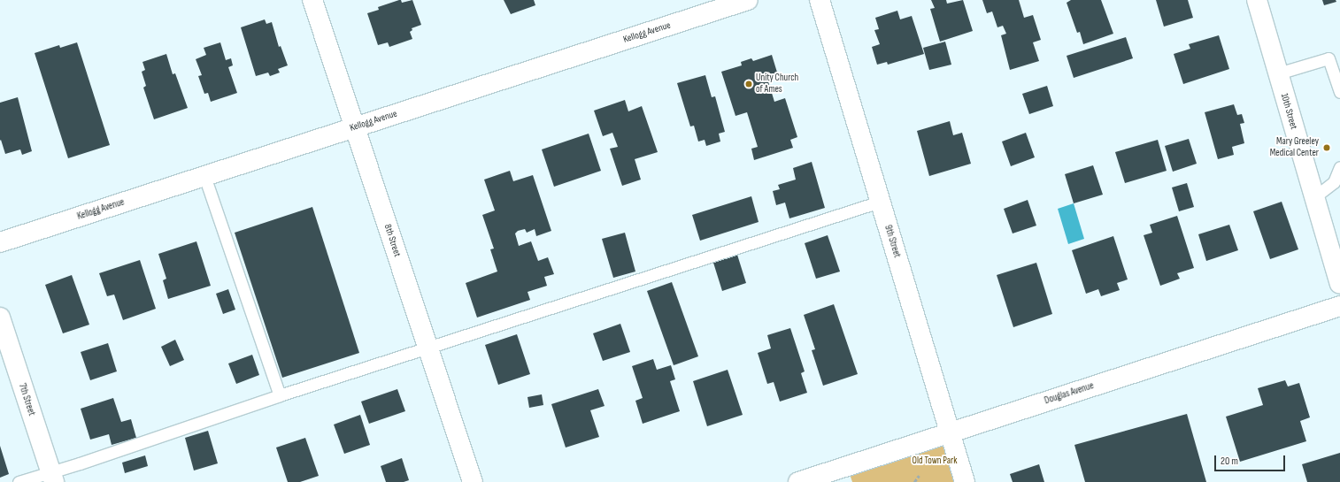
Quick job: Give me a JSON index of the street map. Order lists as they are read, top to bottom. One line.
{"streets":{"street":["Kellogg Avenue","10th Street","8th Street","9th Street","Douglas Avenue","7th Street"]},"crossings":[["Kellogg Avenue","8th Street"],["9th Street","Douglas Avenue"]],"parks":["Old Town Park"],"places":["Unity Church of Ames","Mary Greeley Medical Center"],"scale_bar":"20 m"}
